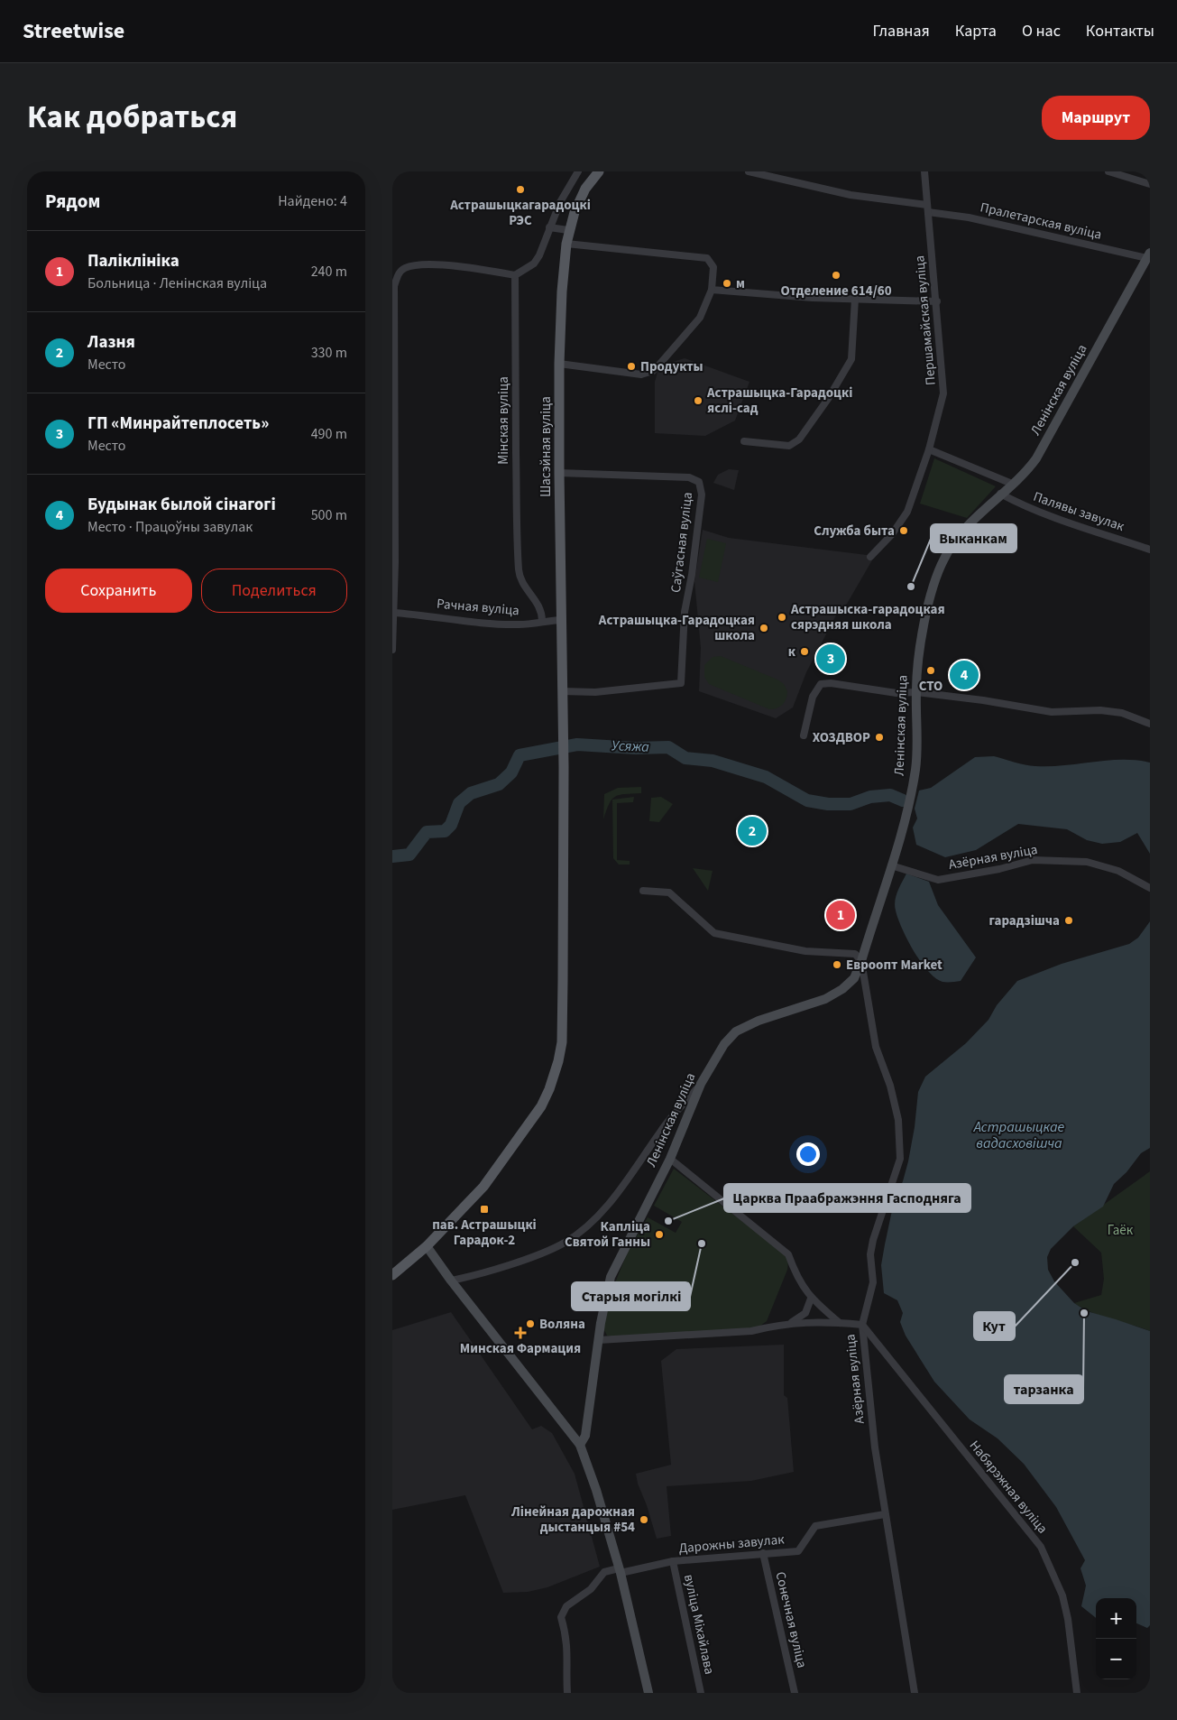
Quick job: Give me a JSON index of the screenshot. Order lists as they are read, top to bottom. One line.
{"streets":{"main road":["Шасэйная вуліца"],"street":["Пралетарская вуліца","Першамайская вуліца","Ленінская вуліца","Мінская вуліца","Палявы завулак","Саўгасная вуліца","Рачная вуліца","Азёрная вуліца","Набярэжная вуліца","Дарожны завулак","Сонечная вуліца","вуліца Міхайлава"]},"crossings":[["Пралетарская вуліца","Першамайская вуліца"],["Пралетарская вуліца","Ленінская вуліца"],["Ленінская вуліца","Палявы завулак"],["Ленінская вуліца","Азёрная вуліца"],["Мінская вуліца","Рачная вуліца"],["Шасэйная вуліца","Саўгасная вуліца"],["Шасэйная вуліца","Рачная вуліца"],["Азёрная вуліца","Набярэжная вуліца"],["Азёрная вуліца","Дарожны завулак"],["Дарожны завулак","Сонечная вуліца"],["Дарожны завулак","вуліца Міхайлава"]],"water":["Усяжа","Астрашыцкае вадасховішча"],"parks":["Гаёк"],"places":{"other":["Астрашыцкагарадоцкі РЭС","Отделение 614/60","м","Продукты","Астрашыцка-Гарадоцкі яслі-сад","Служба быта","Выканкам","Астрашыска-гарадоцкая сярэдняя школа","Астрашыцка-Гарадоцкая школа","к","СТО","ХОЗДВОР","гарадзішча","Евроопт Market","Царква Праабражэння Гасподняга","Капліца Святой Ганны","Старыя могілкі","Кут","тарзанка","Воляна","Лінейная дарожная дыстанцыя #54"],"transit":["пав. Астрашыцкі Гарадок-2"],"health":["Минская Фармация"]},"page":{"header":"Streetwise","nav":["Главная","Карта","О нас","Контакты"],"title":"Как добраться","buttons":["Маршрут",["Сохранить","Поделиться"]],"heading":["Рядом","Найдено: 4"],"list":[{"mark":"1","name":"Паліклініка","note":"Больница · Ленінская вуліца","value":"240 m"},{"mark":"2","name":"Лазня","note":"Место","value":"330 m"},{"mark":"3","name":"ГП «Минрайтеплосеть»","note":"Место","value":"490 m"},{"mark":"4","name":"Будынак былой сінагогі","note":"Место · Працоўны завулак","value":"500 m"}],"pins":["3","4","2","1"],"map_buttons":["+","−"]}}
